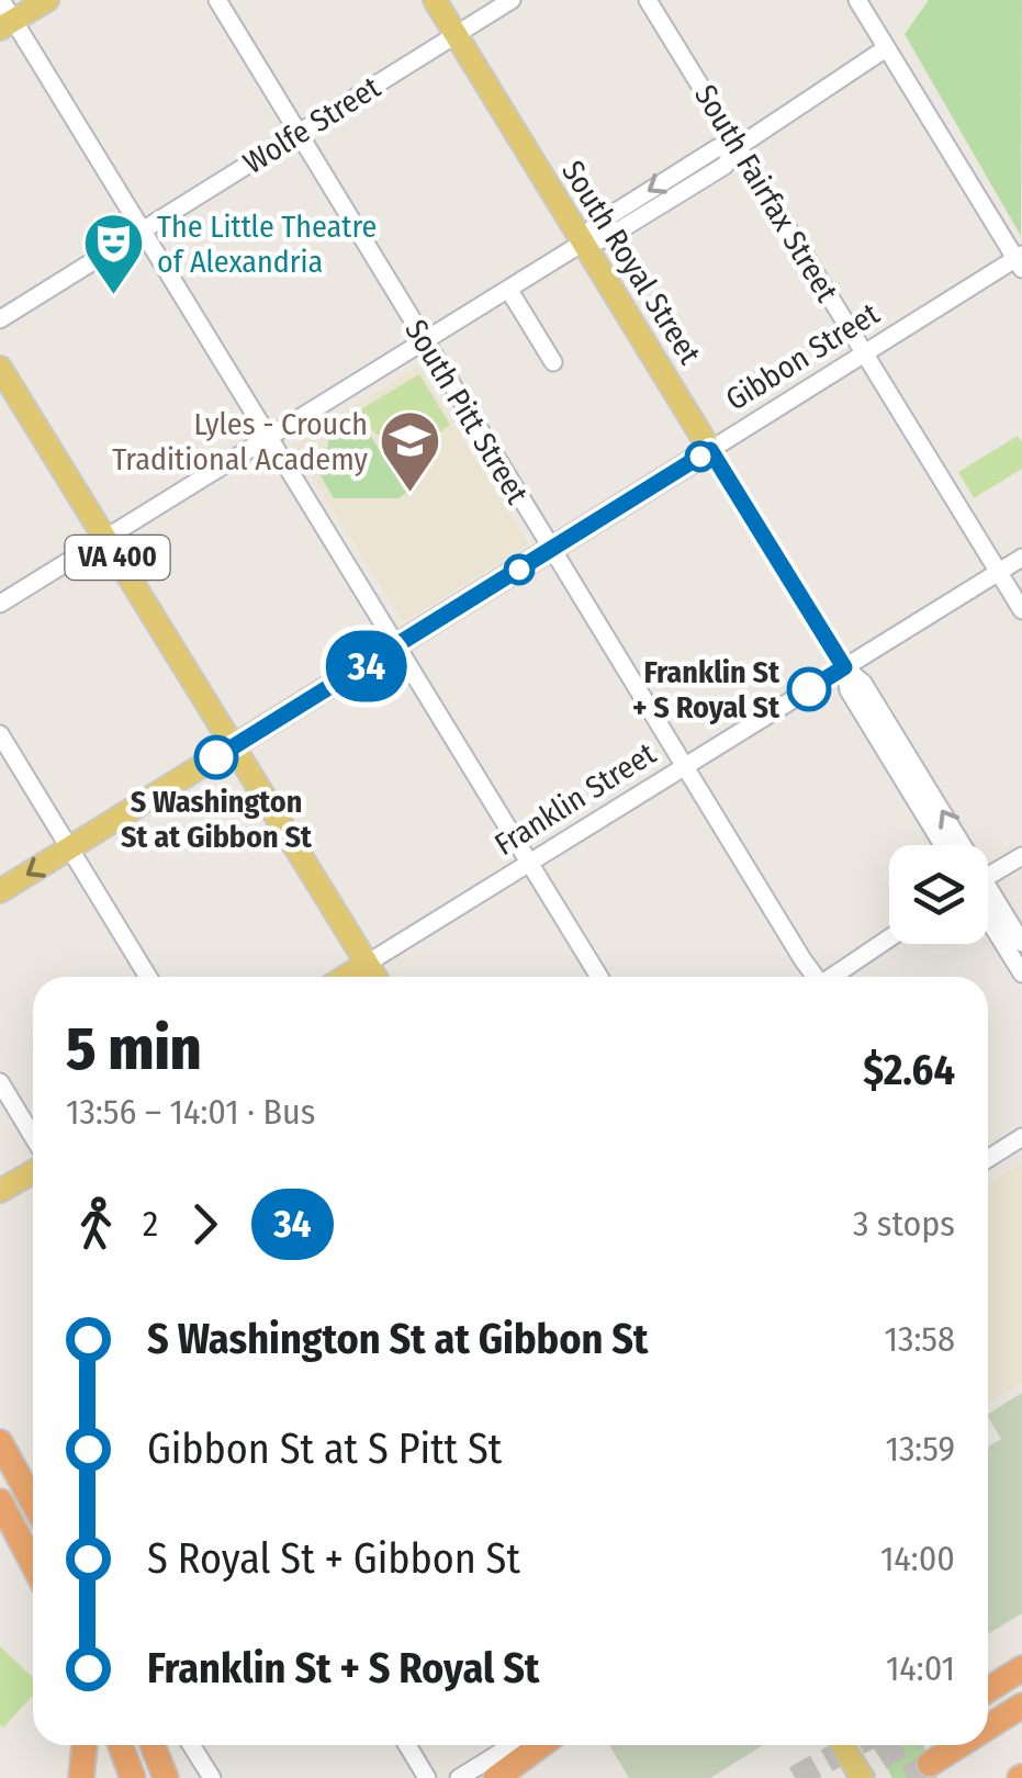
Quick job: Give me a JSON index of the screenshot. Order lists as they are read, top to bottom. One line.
{"streets":{"main road":["South Royal Street","Gibbon Street","VA 400","Franklin Street"],"street":["Wolfe Street","South Fairfax Street","South Pitt Street"]},"crossings":[["Wolfe Street","South Royal Street"],["Wolfe Street","South Pitt Street"],["South Fairfax Street","Gibbon Street"],["South Fairfax Street","Franklin Street"],["South Royal Street","Gibbon Street"],["South Royal Street","Franklin Street"],["Gibbon Street","South Pitt Street"],["Gibbon Street","VA 400"],["South Pitt Street","Franklin Street"],["VA 400","Franklin Street"]],"places":{"theatre":["The Little Theatre of Alexandria"],"school or university":["Lyles - Crouch Traditional Academy"],"other":["Franklin St + S Royal St","S Washington St at Gibbon St"]},"lines":["bus line 34"],"page":{"on_map":"34","heading":["5 min","13:56 – 14:01 · Bus","$2.64"],"legs":["2","34","3 stops"],"list":[{"name":"S Washington St at Gibbon St","value":"13:58"},{"name":"Gibbon St at S Pitt St","value":"13:59"},{"name":"S Royal St + Gibbon St","value":"14:00"},{"name":"Franklin St + S Royal St","value":"14:01"}]}}
